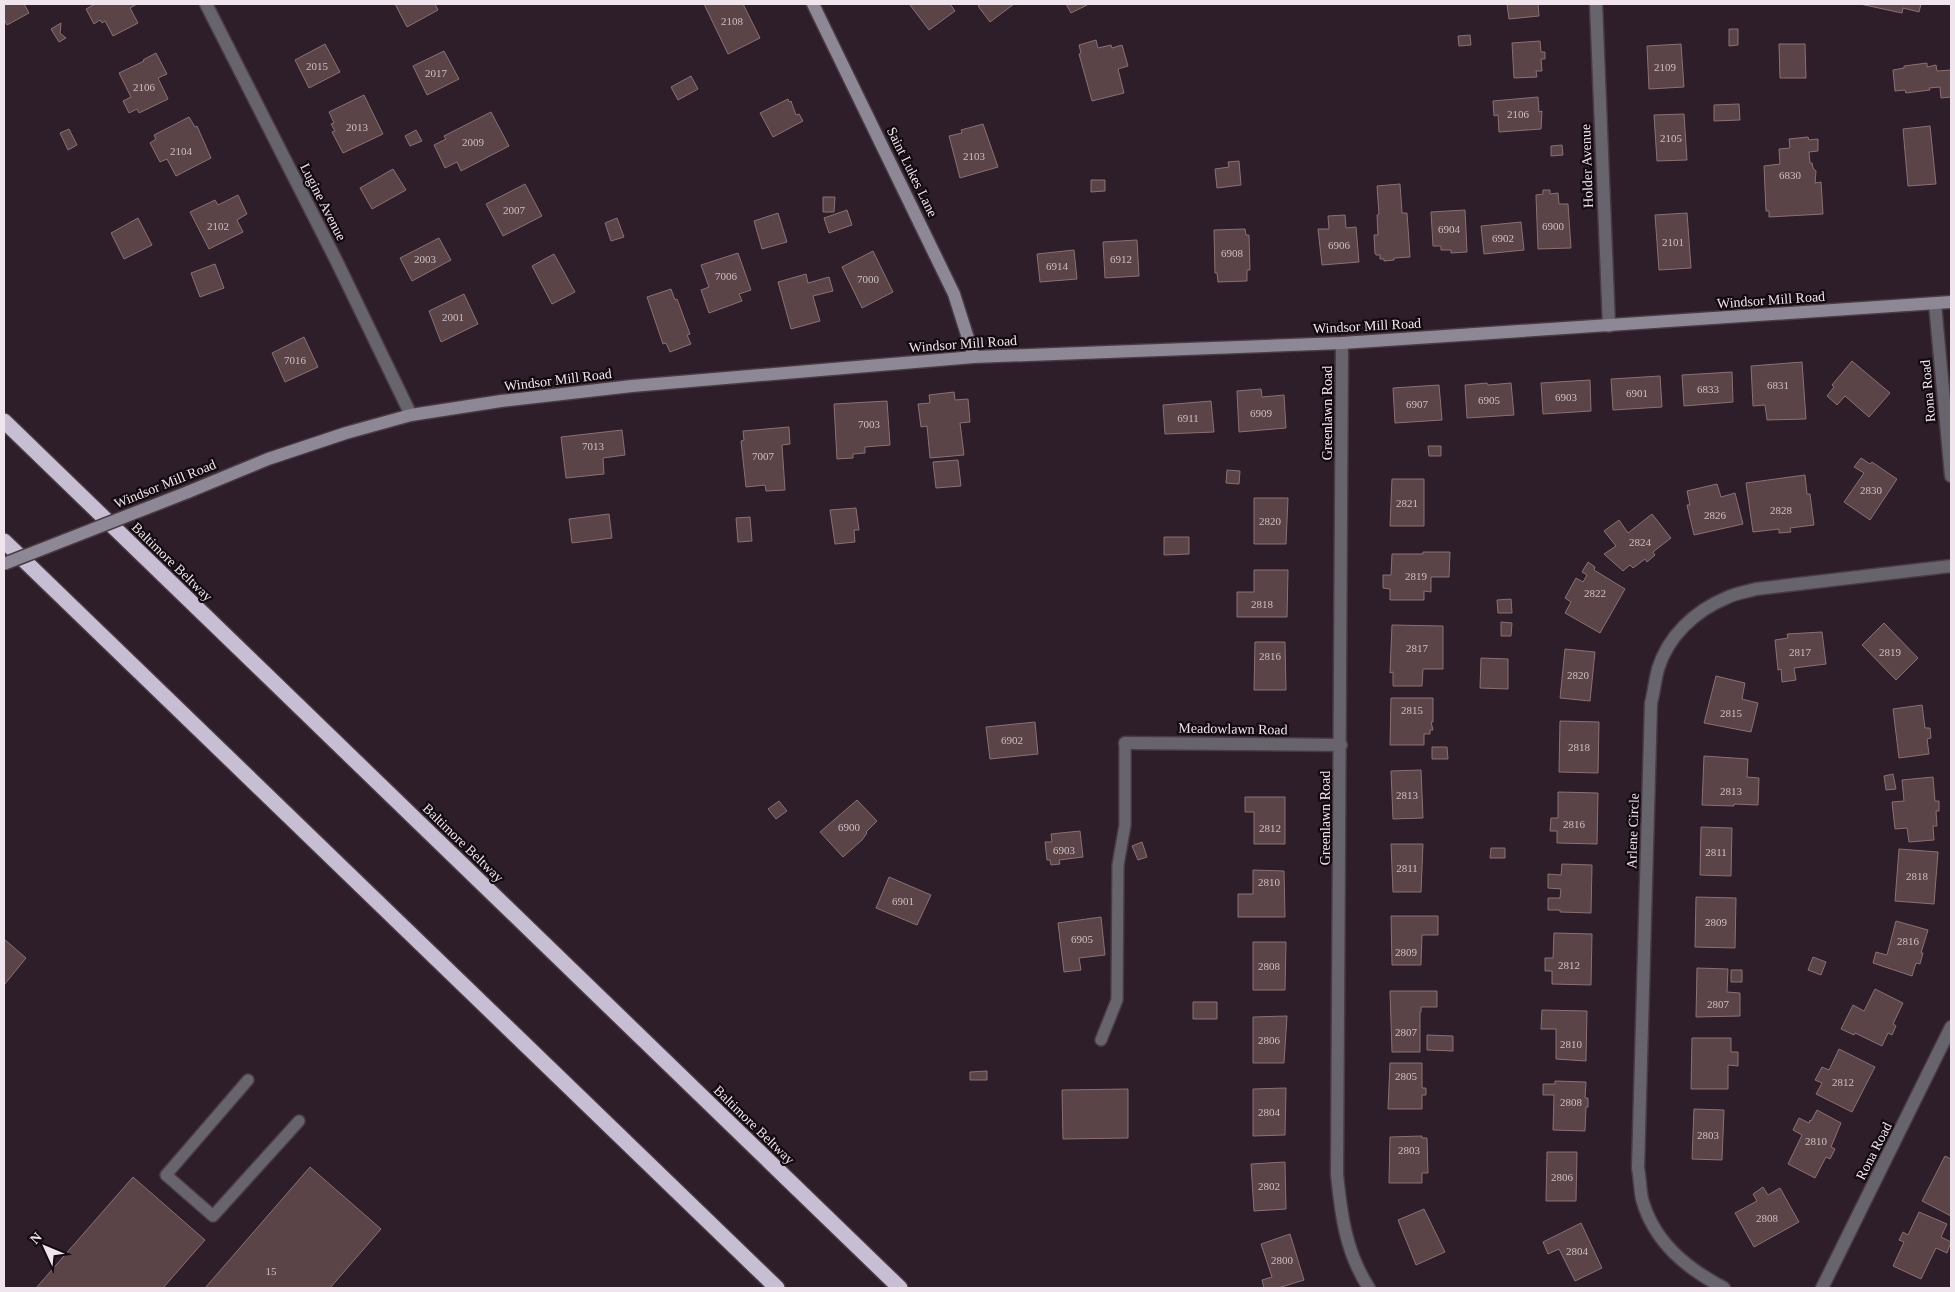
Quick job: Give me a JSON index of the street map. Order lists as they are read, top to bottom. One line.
{"streets":{"highway":["Baltimore Beltway"],"main road":["Saint Lukes Lane","Windsor Mill Road"],"street":["Holder Avenue","Lugine Avenue","Rona Road","Greenlawn Road","Meadowlawn Road","Arlene Circle"]},"crossings":[["Holder Avenue","Windsor Mill Road"],["Saint Lukes Lane","Windsor Mill Road"],["Lugine Avenue","Windsor Mill Road"],["Windsor Mill Road","Rona Road"],["Windsor Mill Road","Greenlawn Road"],["Greenlawn Road","Meadowlawn Road"]],"house_numbers":["2108","2015","2109","2017","2106","2106","2013","2105","2009","2104","2103","6830","2007","2102","6900","6904","6902","2101","6906","6908","2003","6912","6914","7006","7000","2001","7016","6831","6833","6901","6903","6905","6907","6909","6911","7003","7013","7007","2830","2821","2828","2826","2820","2824","2819","2822","2818","2817","2817","2819","2816","2820","2815","2815","6902","2818","2813","2813","2816","6900","2812","6903","2811","2811","2818","2810","6901","2809","6905","2816","2809","2812","2808","2807","2807","2806","2810","2805","2812","2808","2804","2803","2810","2803","2806","2802","2808","2804","2800","15"],"north":"top left"}
